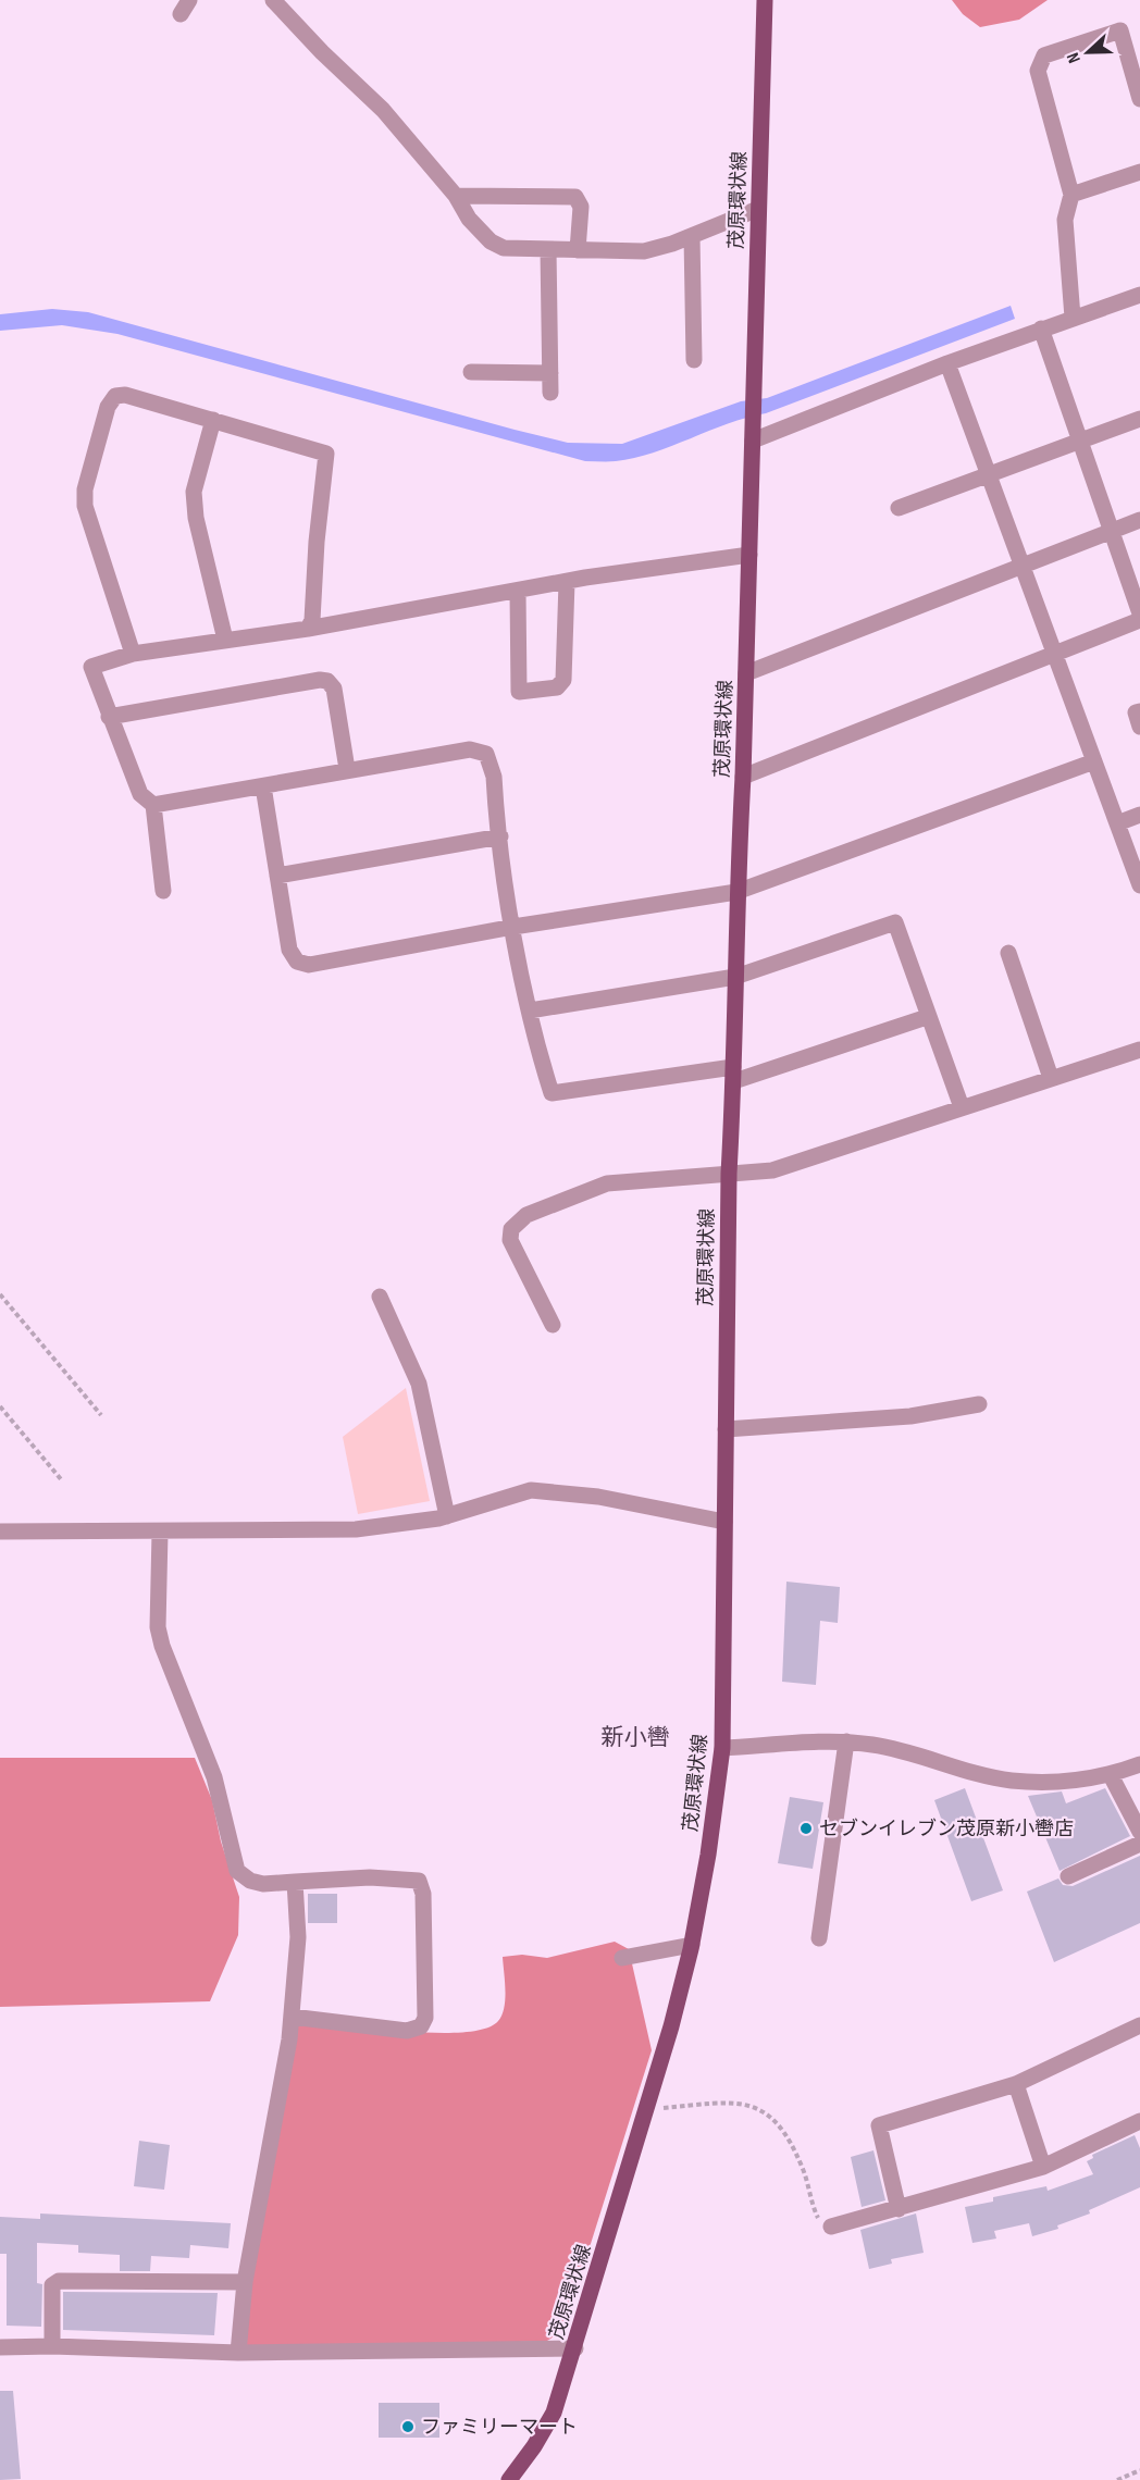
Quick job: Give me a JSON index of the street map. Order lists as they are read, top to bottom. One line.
{"streets":{"main road":["茂原環状線"]},"districts":["新小轡"],"places":["セブンイレブン茂原新小轡店","ファミリーマート"],"north":"left"}
